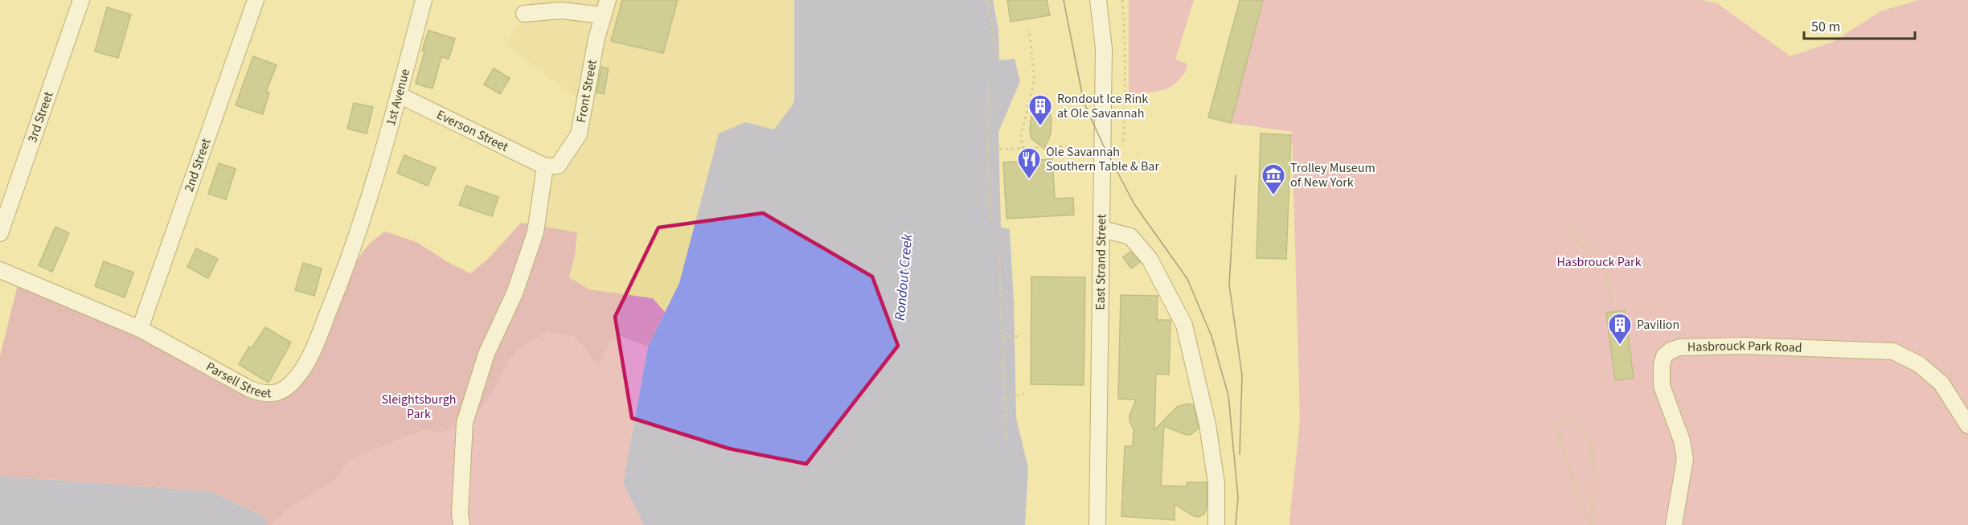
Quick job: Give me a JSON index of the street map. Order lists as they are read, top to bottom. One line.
{"streets":{"street":["Front Street","1st Avenue","3rd Street","Everson Street","2nd Street","East Strand Street","Hasbrouck Park Road","Parsell Street"]},"crossings":[["Front Street","Everson Street"],["1st Avenue","Everson Street"],["1st Avenue","Parsell Street"],["2nd Street","Parsell Street"]],"water":["Rondout Creek"],"parks":["Hasbrouck Park","Sleightsburgh Park"],"places":{"building":["Rondout Ice Rink at Ole Savannah","Pavilion"],"restaurant":["Ole Savannah Southern Table & Bar"],"museum":["Trolley Museum of New York"]},"scale_bar":"50 m"}
